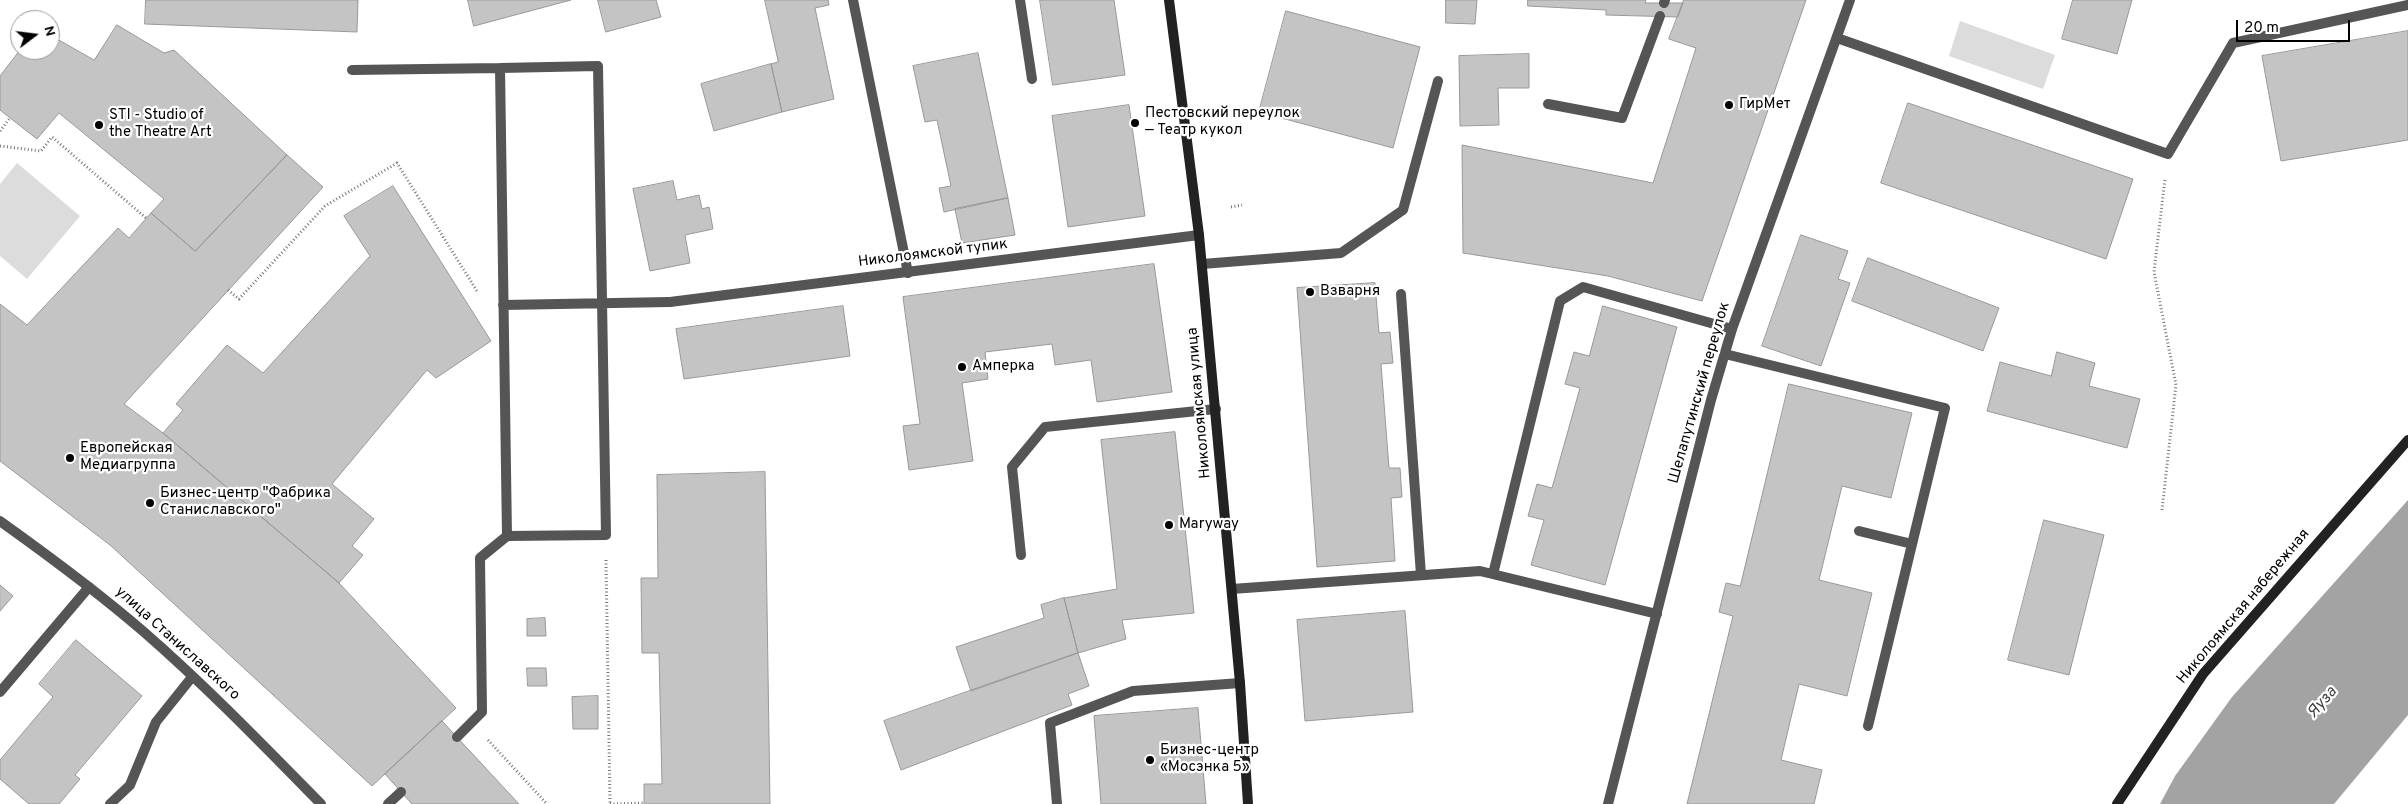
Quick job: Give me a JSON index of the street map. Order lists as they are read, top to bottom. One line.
{"streets":{"main road":["Николоямская улица","Николоямская набережная"],"street":["Николоямской тупик","Шелапутинский переулок","улица Станиславского"]},"crossings":[["Николоямской тупик","Николоямская улица"]],"water":["Яуза"],"places":["ГирМет","Пестовский переулок — Театр кукол","STI - Studio of the Theatre Art","Взварня","Амперка","Европейская Медиагруппа","Бизнес-центр \"Фабрика Станиславского\"","Maryway","Бизнес-центр «Мосэнка 5»"],"scale_bar":"20 m","north":"right"}
